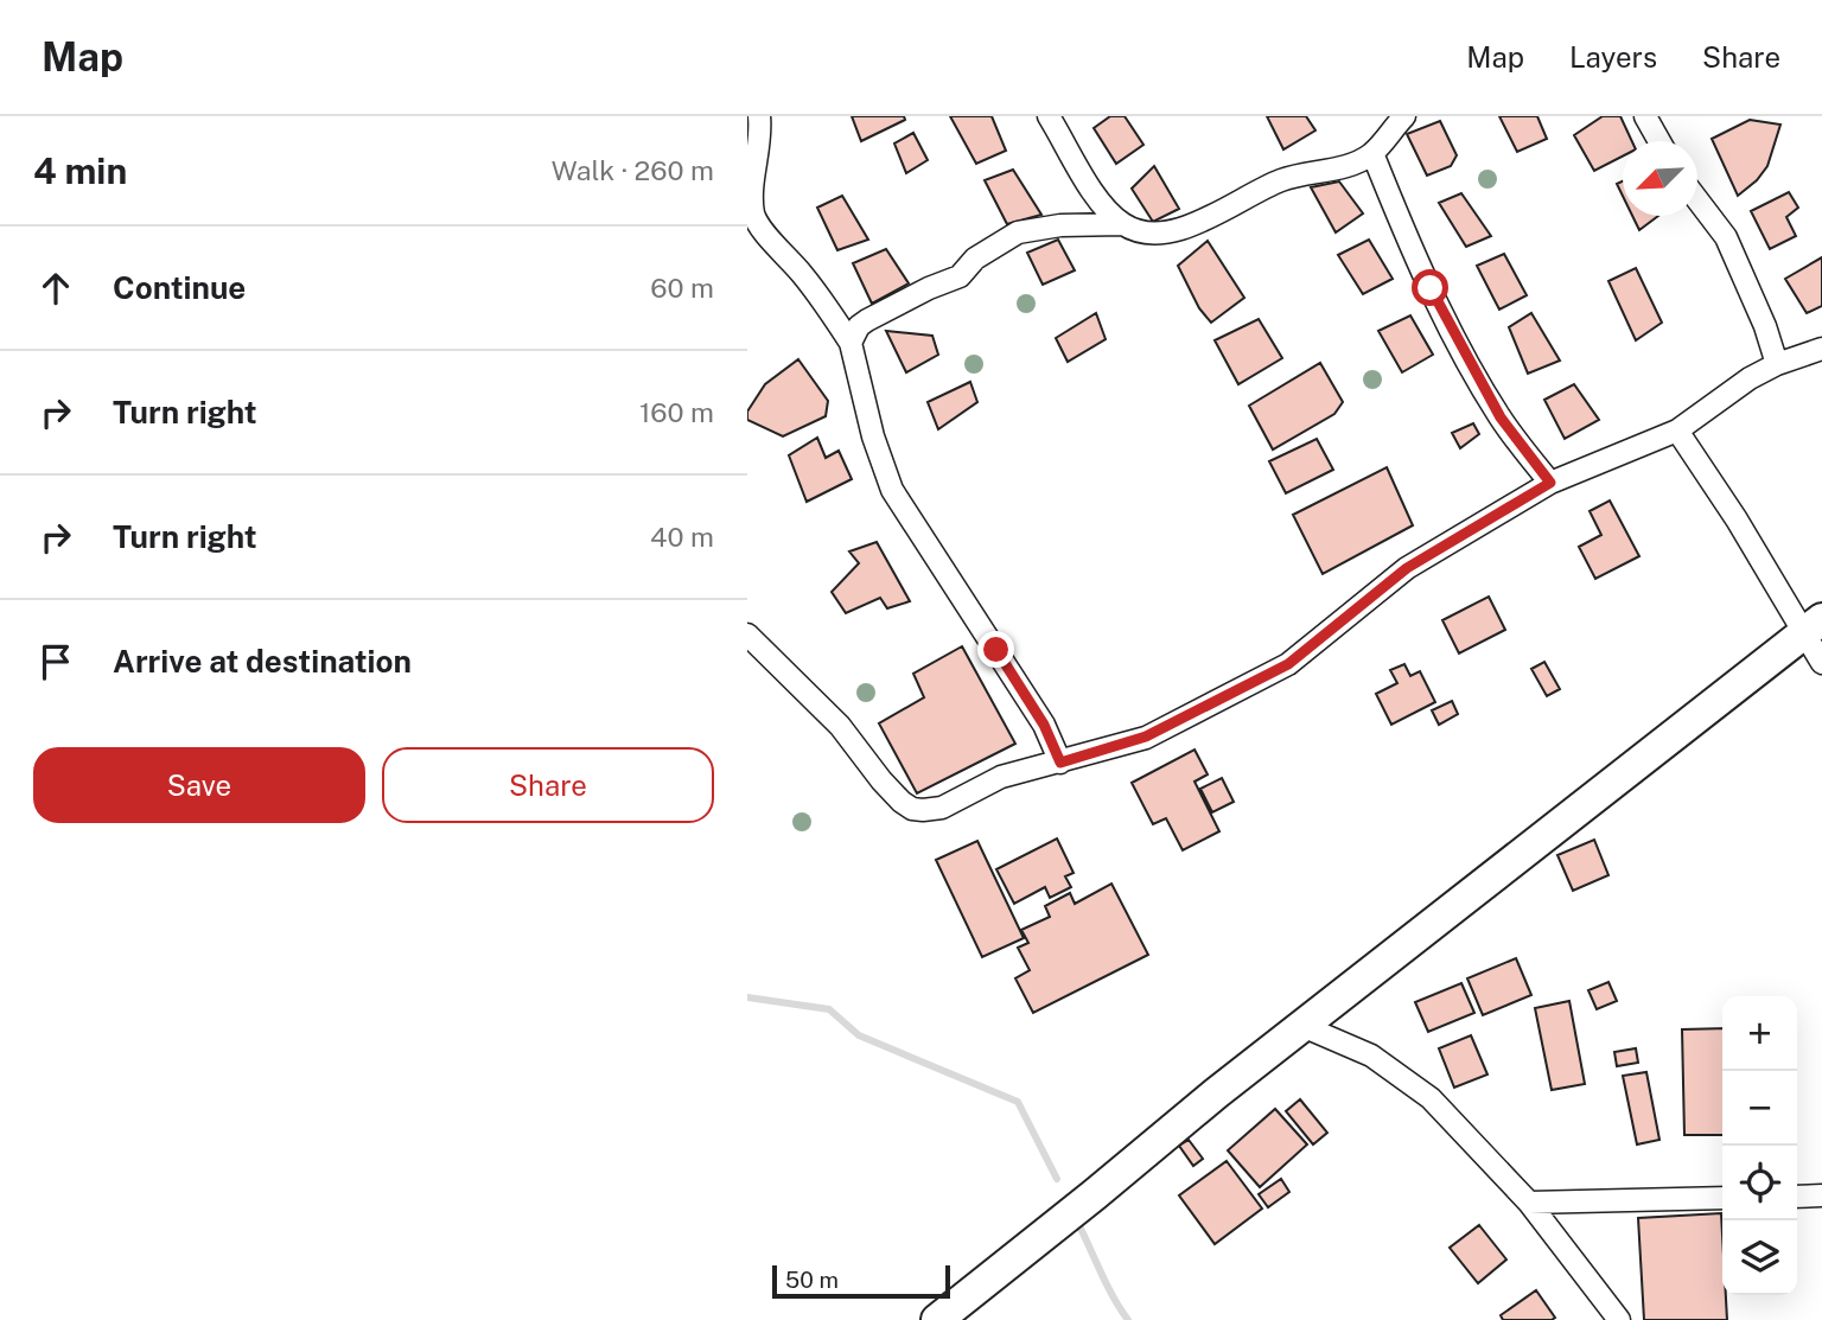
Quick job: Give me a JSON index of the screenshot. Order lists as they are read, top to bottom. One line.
{"scale_bar":"50 m","north":"bottom left","page":{"header":"Map","nav":["Map","Layers","Share"],"heading":["4 min","Walk · 260 m"],"list":[["Continue","60 m"],["Turn right","160 m"],["Turn right","40 m"],"Arrive at destination"],"buttons":["Save","Share"],"map_buttons":["+","−"],"scale":"50 m"}}
